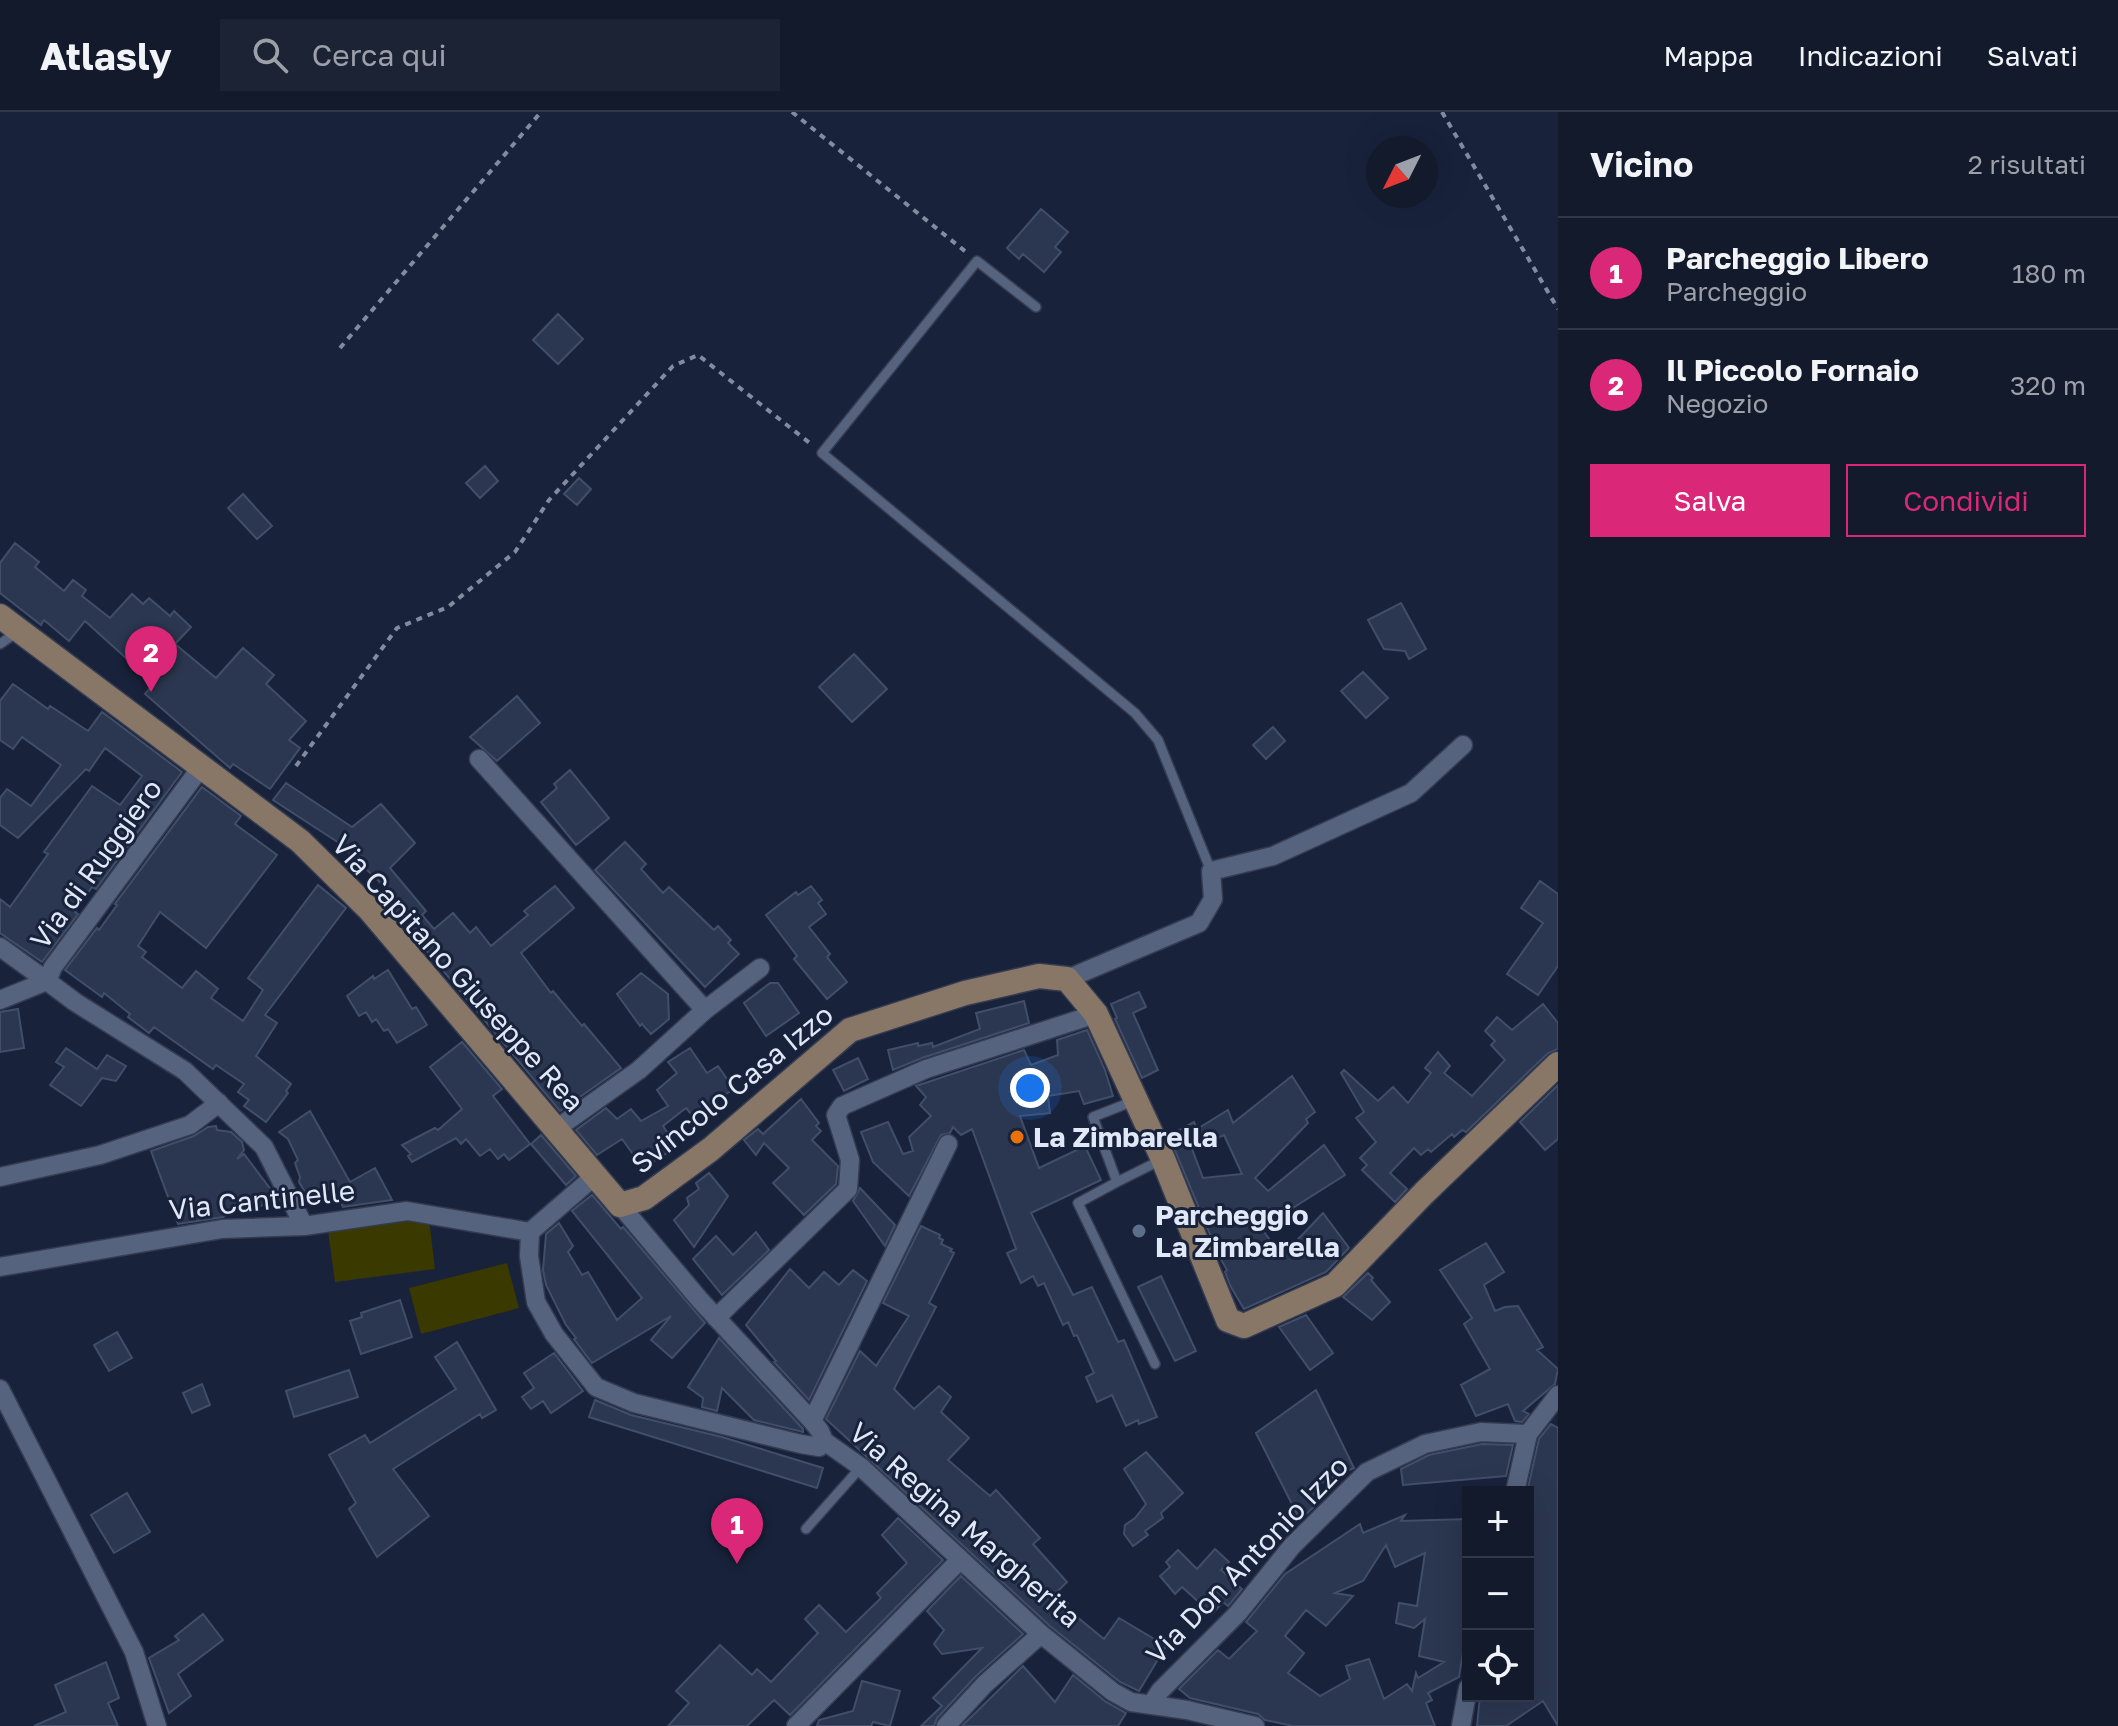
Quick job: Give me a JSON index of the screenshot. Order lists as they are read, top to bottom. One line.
{"streets":{"street":["Via di Ruggiero","Via Capitano Giuseppe Rea","Svincolo Casa Izzo","Via Cantinelle","Via Regina Margherita","Via Don Antonio Izzo"]},"crossings":[["Via di Ruggiero","Via Capitano Giuseppe Rea"],["Via di Ruggiero","Via Cantinelle"],["Via Capitano Giuseppe Rea","Via Regina Margherita"],["Svincolo Casa Izzo","Via Regina Margherita"],["Via Regina Margherita","Via Don Antonio Izzo"]],"places":["La Zimbarella","Parcheggio La Zimbarella"],"north":"bottom left","page":{"header":"Atlasly","search":"Cerca qui","nav":["Mappa","Indicazioni","Salvati"],"heading":["Vicino","2 risultati"],"list":[{"mark":"1","name":"Parcheggio Libero","note":"Parcheggio","value":"180 m"},{"mark":"2","name":"Il Piccolo Fornaio","note":"Negozio","value":"320 m"}],"buttons":["Salva","Condividi"],"pins":["2","1"],"map_buttons":["+","−"]}}
